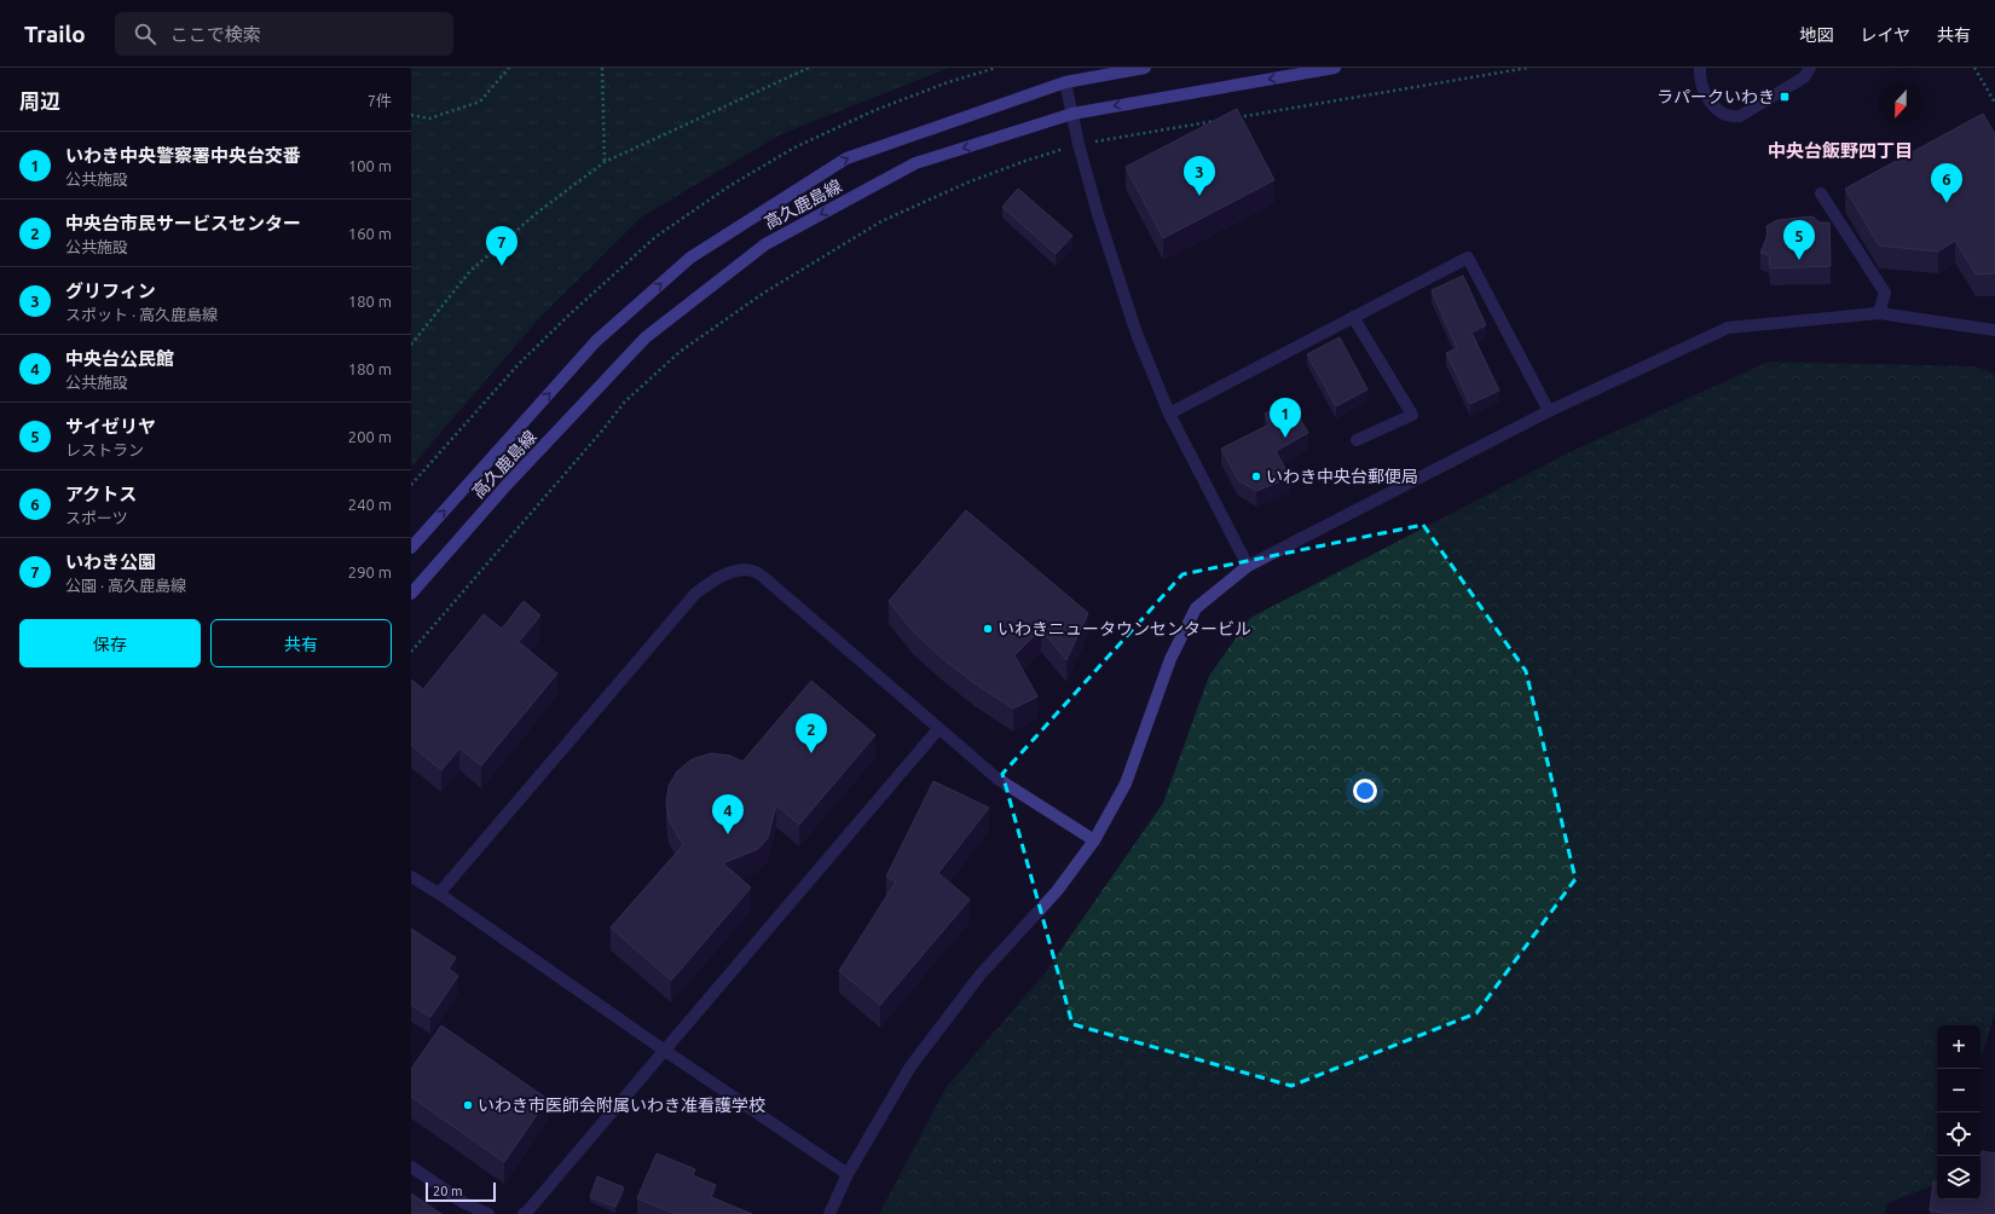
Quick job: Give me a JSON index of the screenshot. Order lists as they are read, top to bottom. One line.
{"streets":{"main road":["高久鹿島線"]},"districts":["中央台飯野四丁目"],"places":{"transit":["ラパークいわき"],"other":["いわき中央台郵便局","いわきニュータウンセンタービル","いわき市医師会附属いわき准看護学校"]},"scale_bar":"20 m","north":"bottom","page":{"header":"Trailo","search":"ここで検索","nav":["地図","レイヤ","共有"],"heading":["周辺","7件"],"list":[{"mark":"1","name":"いわき中央警察署中央台交番","note":"公共施設","value":"100 m"},{"mark":"2","name":"中央台市民サービスセンター","note":"公共施設","value":"160 m"},{"mark":"3","name":"グリフィン","note":"スポット · 高久鹿島線","value":"180 m"},{"mark":"4","name":"中央台公民館","note":"公共施設","value":"180 m"},{"mark":"5","name":"サイゼリヤ","note":"レストラン","value":"200 m"},{"mark":"6","name":"アクトス","note":"スポーツ","value":"240 m"},{"mark":"7","name":"いわき公園","note":"公園 · 高久鹿島線","value":"290 m"}],"pins":["3","6","5","7","1","2","4"],"buttons":["保存","共有"],"map_buttons":["+","−"],"scale":"20 m"}}
